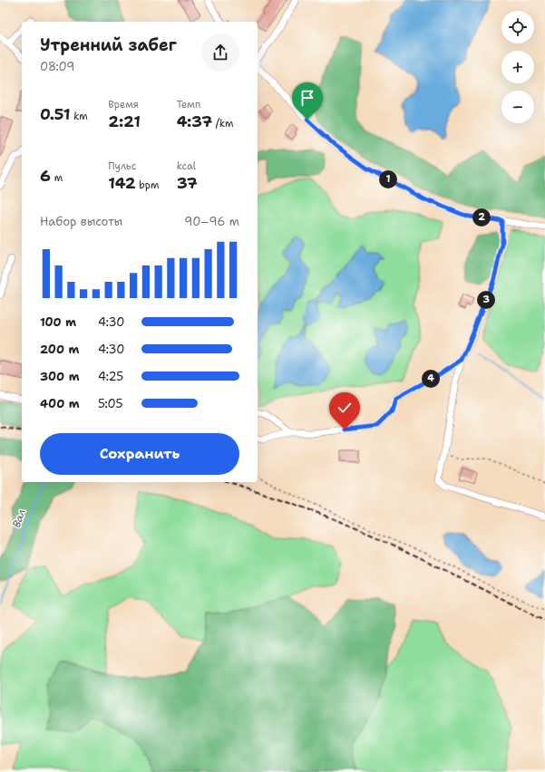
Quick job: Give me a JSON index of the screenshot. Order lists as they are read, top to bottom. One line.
{"water":["Вал"],"page":{"map_buttons":["+","−"],"heading":["Утренний забег","08:09"],"stats":[["0.51 km"],["Время","2:21"],["Темп","4:37 /km"],["6 m"],["Пульс","142 bpm"],["kcal","37"]],"pins":["1","2","3","4"],"chart":["Набор высоты","90–96 m"],"list":[{"name":"100 m","note":"4:30"},{"name":"200 m","note":"4:30"},{"name":"300 m","note":"4:25"},{"name":"400 m","note":"5:05"}],"buttons":"Сохранить"}}
